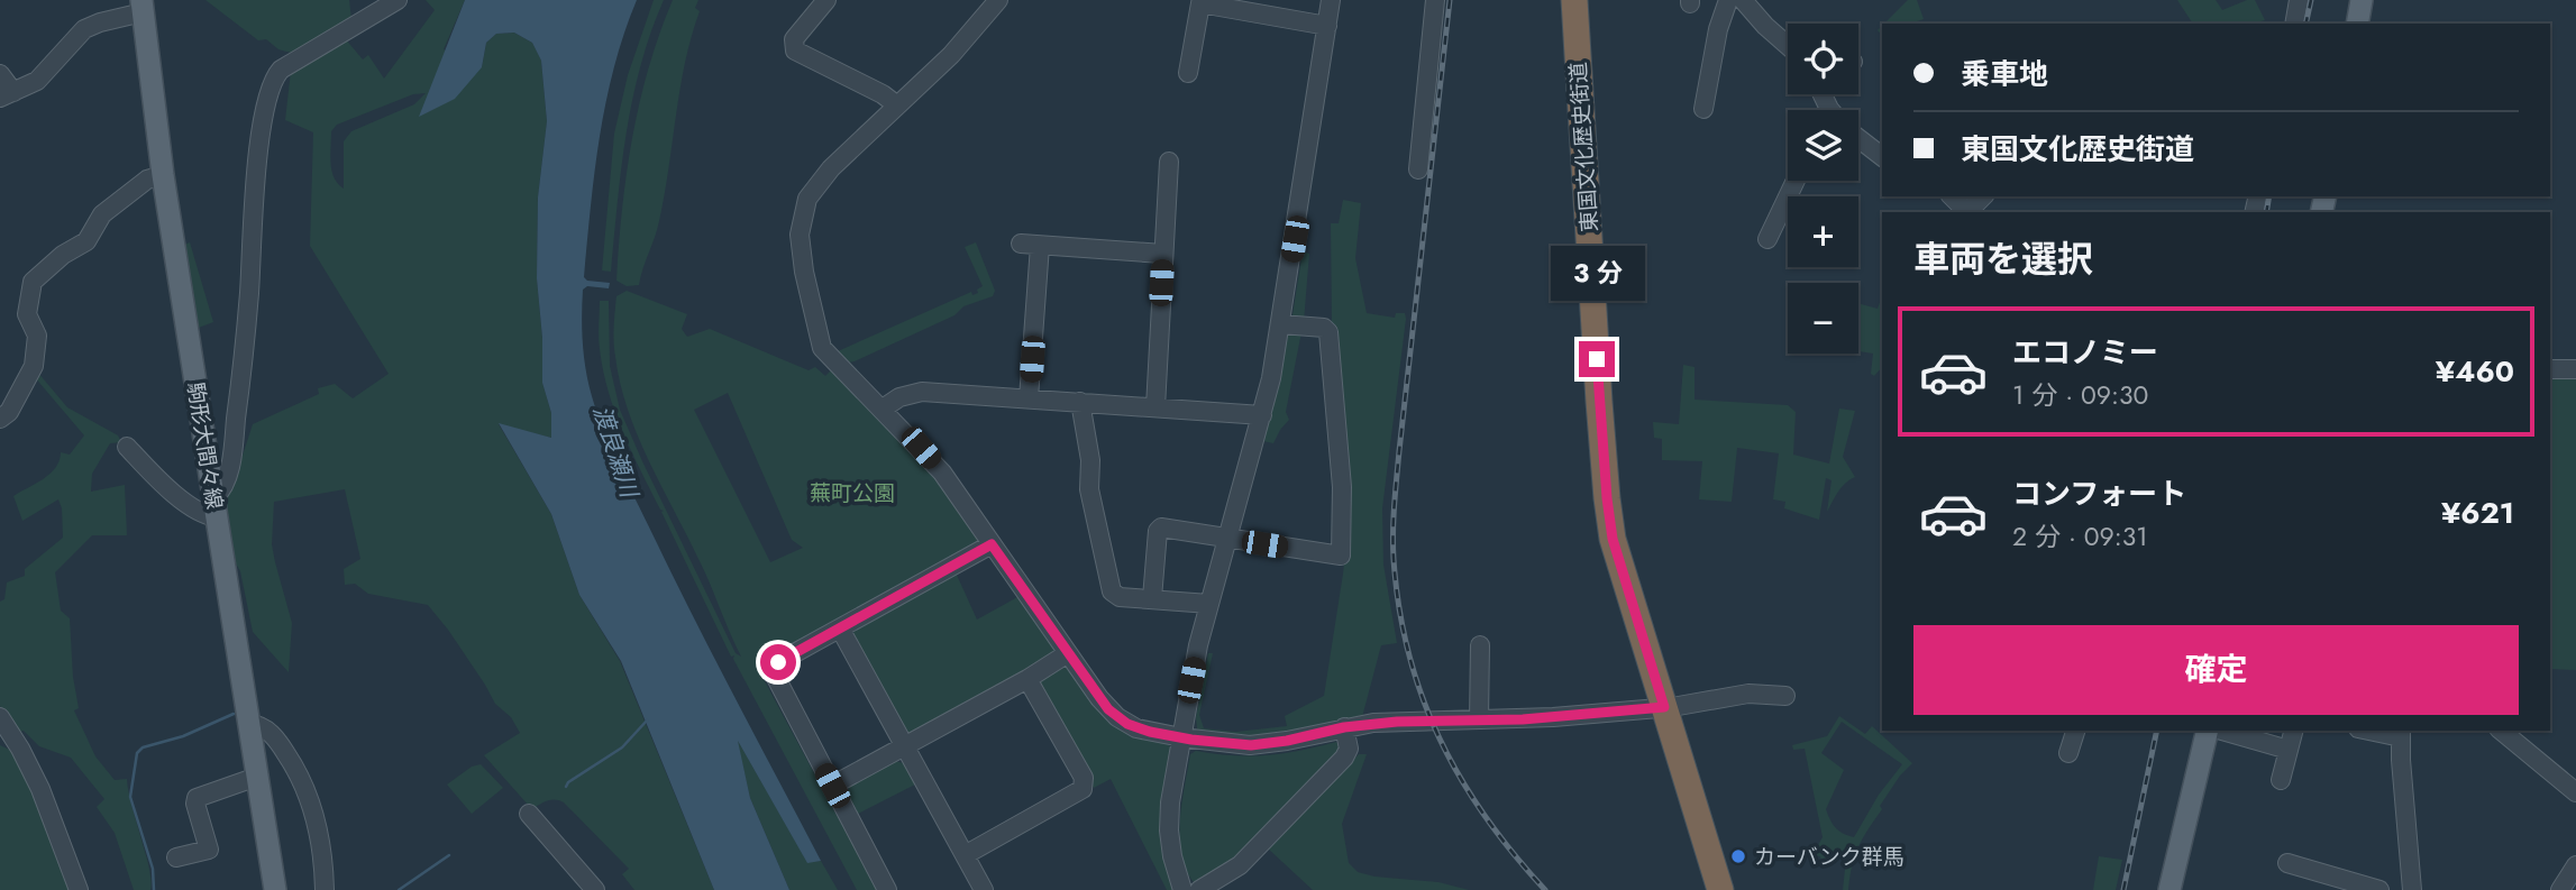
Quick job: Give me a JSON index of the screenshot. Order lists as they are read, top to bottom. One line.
{"streets":{"highway":["東国文化歴史街道"],"main road":["駒形大間々線"]},"water":["渡良瀬川"],"parks":["蕪町公園"],"places":["カーバンク群馬"],"page":{"map_buttons":["+","−"],"banner":["乗車地","東国文化歴史街道"],"heading":"車両を選択","bubble":"3 分","list":[{"name":"エコノミー","note":"1 分 · 09:30","value":"¥460"},{"name":"コンフォート","note":"2 分 · 09:31","value":"¥621"}],"buttons":"確定"}}
